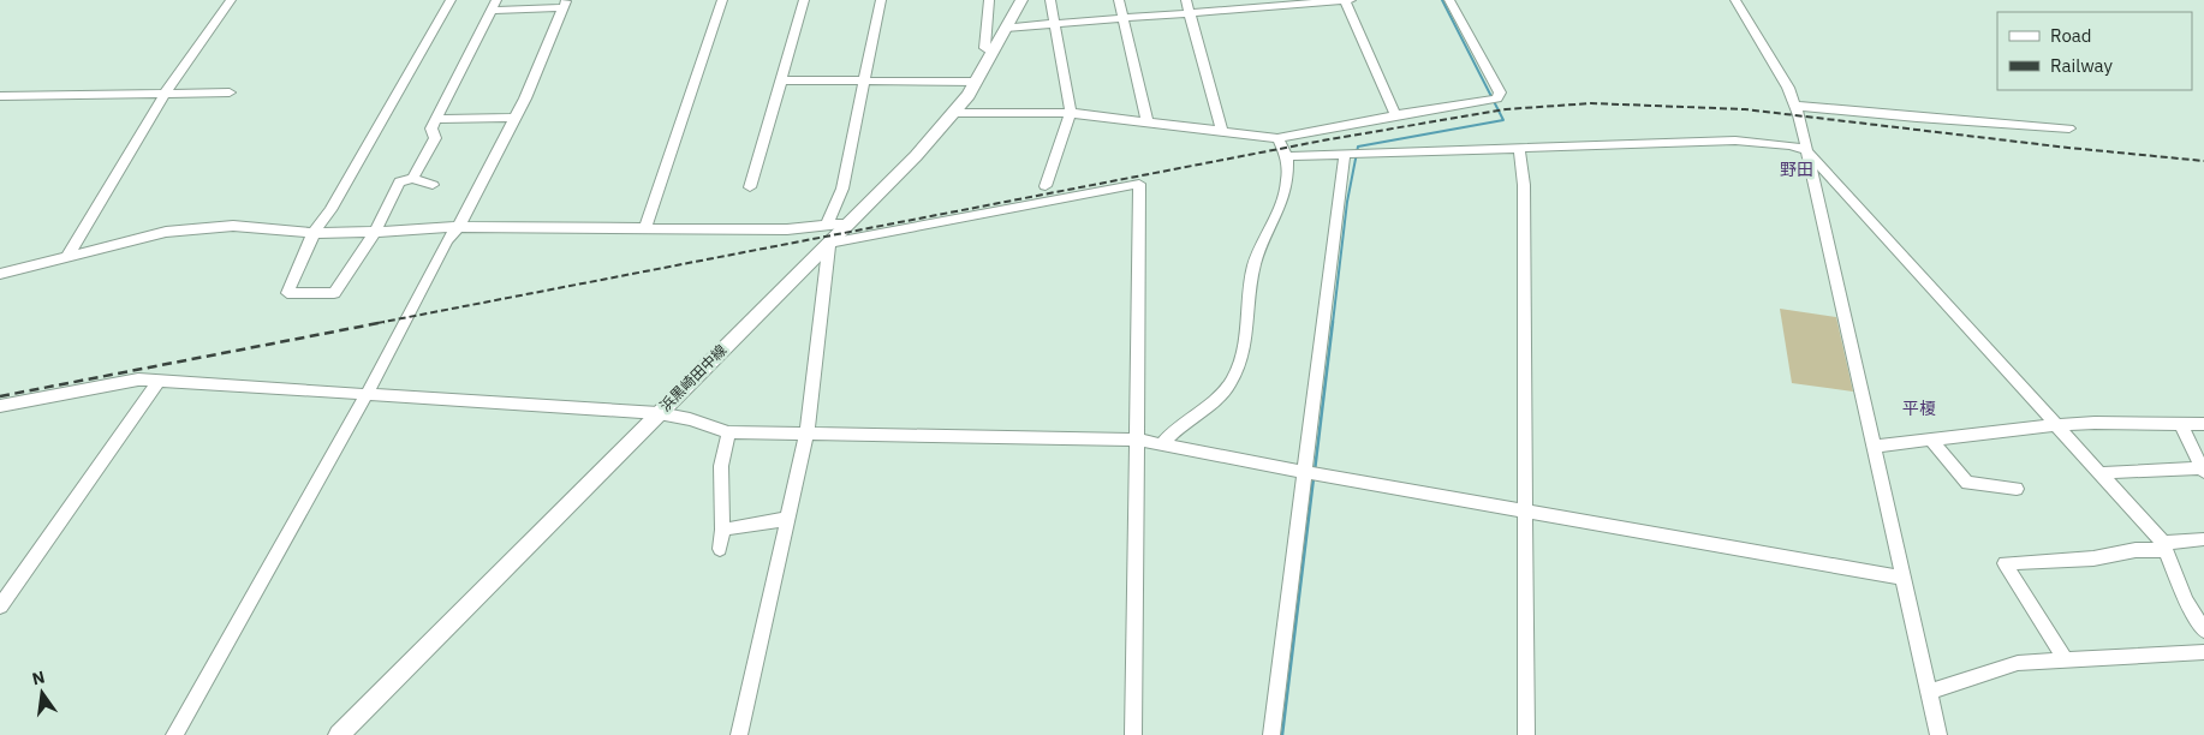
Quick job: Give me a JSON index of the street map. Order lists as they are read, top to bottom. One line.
{"streets":{"main road":["浜黒崎田中線"]},"districts":["野田","平榎"],"legend":["Road","Railway"],"north":"top"}
